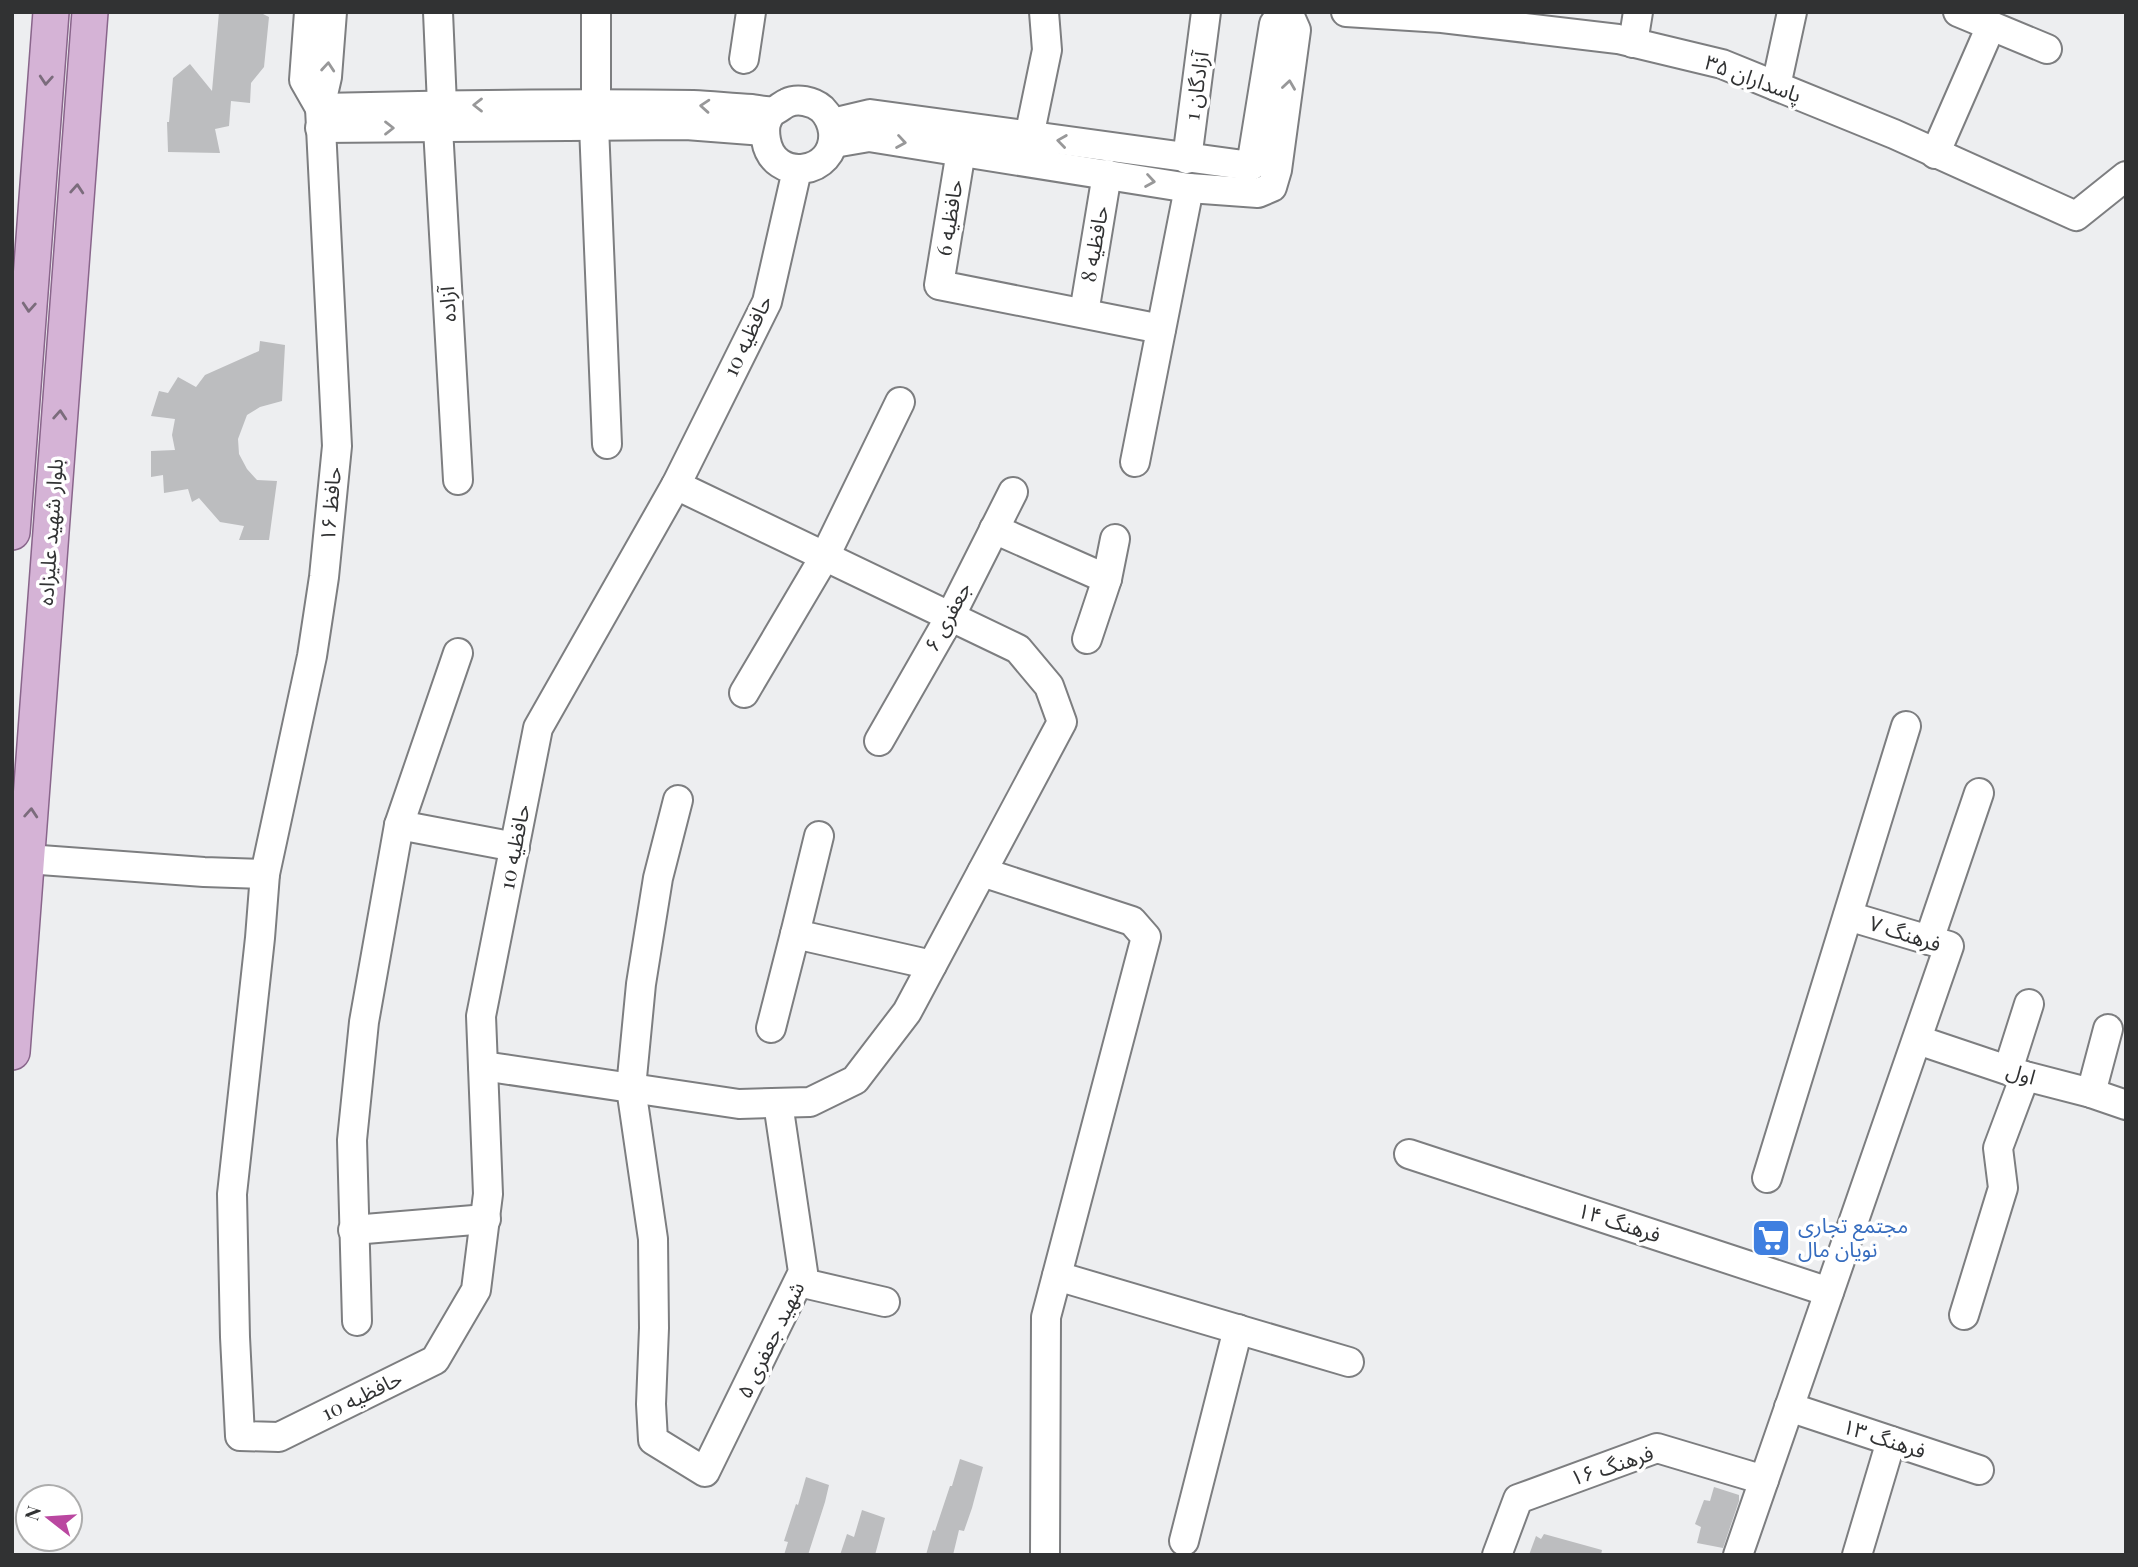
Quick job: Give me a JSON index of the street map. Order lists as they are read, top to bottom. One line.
{"streets":{"main road":["بلوار شهید علیزاده"],"street":["پاسداران ۳۵","آزادگان 1","حافظیه 6","حافظیه 8","آزاده","حافظیه 10","حافظ ۱۶","جعفری ۶","فرهنگ ۷","اول","فرهنگ ۱۴","شهید جعفری ۵","فرهنگ ۱۳","فرهنگ ۱۶"]},"crossings":[["حافظیه 6","حافظیه 8"],["حافظیه 10","حافظ ۱۶"],["فرهنگ ۷","اول"]],"places":{"supermarket":["مجتمع تجاری نویان مال"]},"north":"left"}
